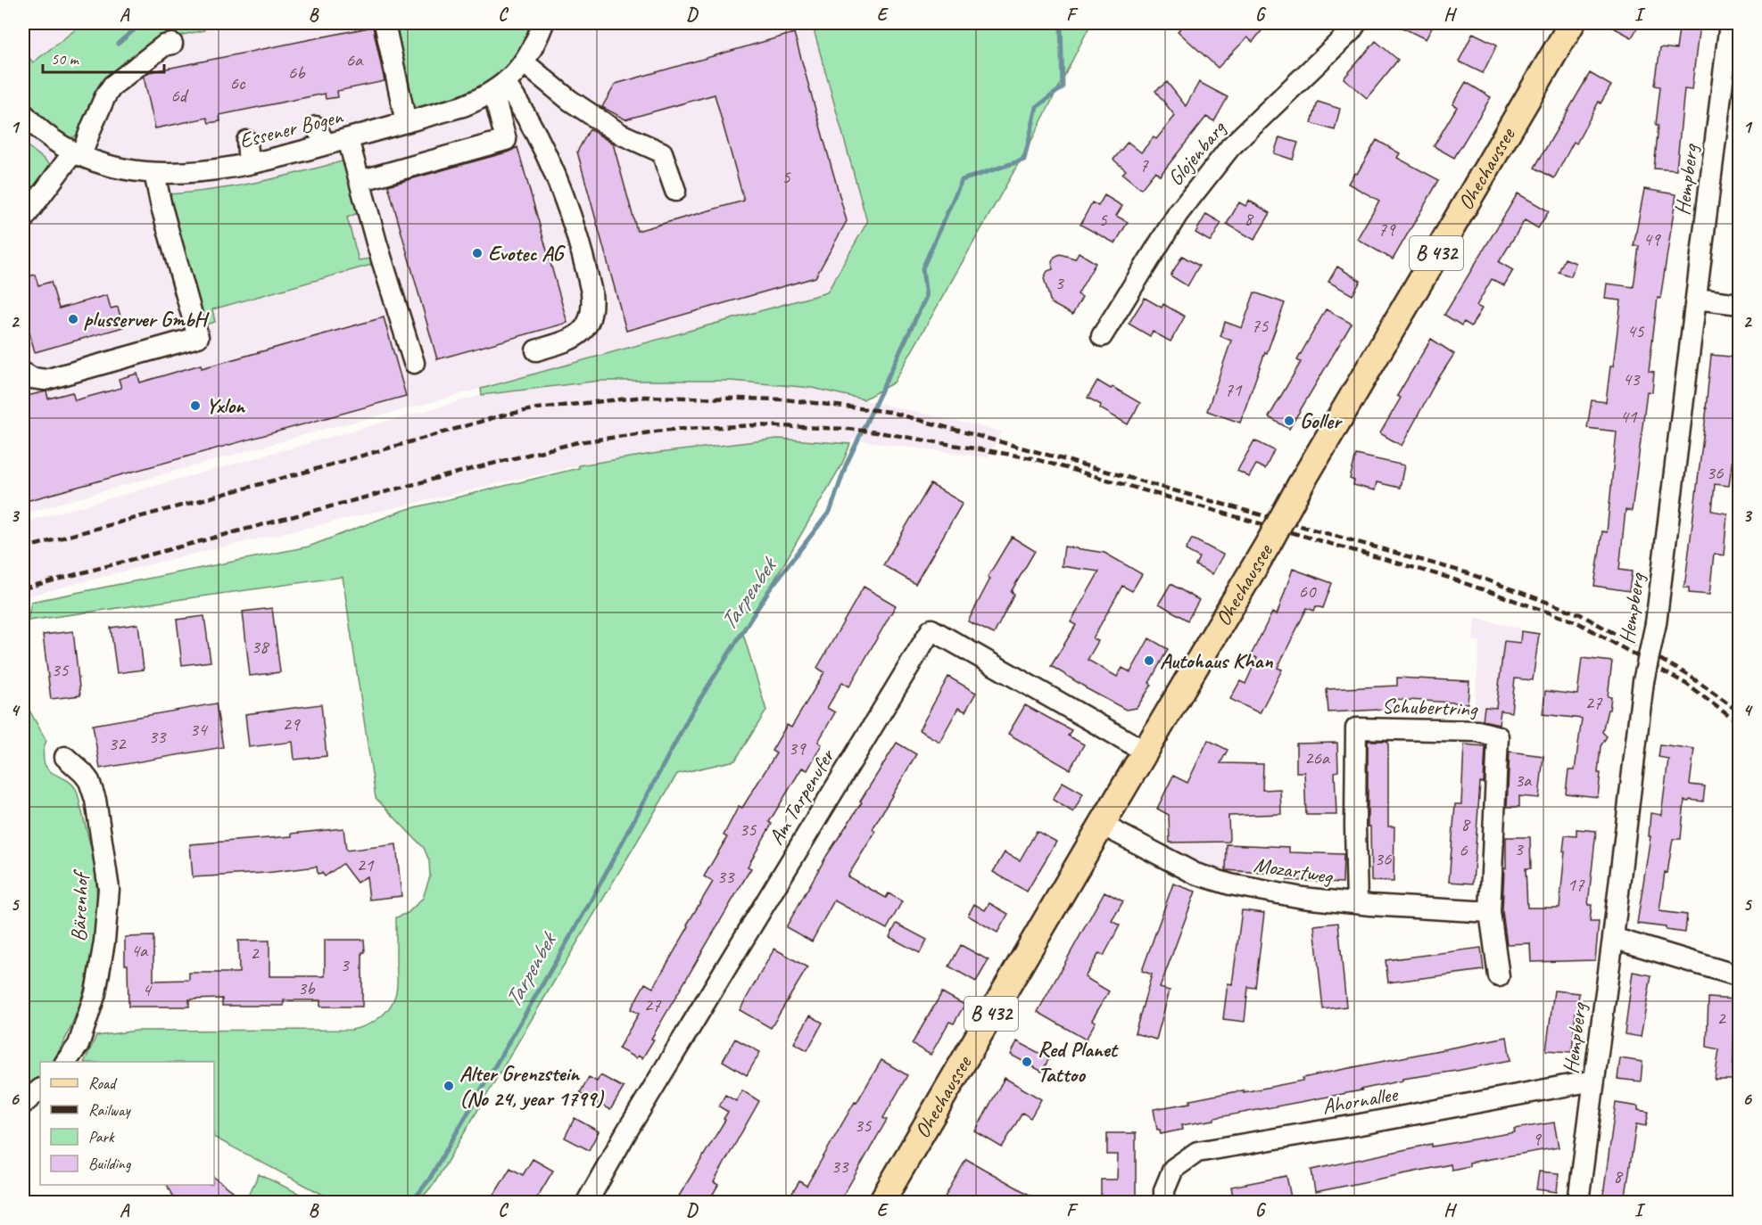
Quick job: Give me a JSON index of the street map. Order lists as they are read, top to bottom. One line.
{"streets":{"main road":["Ohechaussee","B 432"],"street":["Essener Bogen","Glojenbarg","Hempberg","Schubertring","Am Tarpenufer","Mozartweg","Bärenhof","Ahornallee"]},"crossings":[["Ohechaussee","Am Tarpenufer"],["Ohechaussee","Mozartweg"],["Hempberg","Ahornallee"],["Schubertring","Mozartweg"]],"water":["Tarpenbek"],"places":["Evotec AG","plusserver GmbH","Yxlon","Goller","Autohaus Khan","Red Planet Tattoo","Alter Grenzstein (No 24, year 1799)"],"house_numbers":["6a","6b","6c","6d","7","5","8","5","79","49","3","75","45","43","71","41","36","60","38","35","27","29","34","33","32","39","26a","3a","8","35","3","6","36","21","33","17","4a","2","3","3b","4","27","2","35","9","33","8"],"legend":["Road","Railway","Park","Building"],"scale_bar":"50 m","grid":{"columns":["A","B","C","D","E","F","G","H","I"],"rows":["1","2","3","4","5","6"]}}
